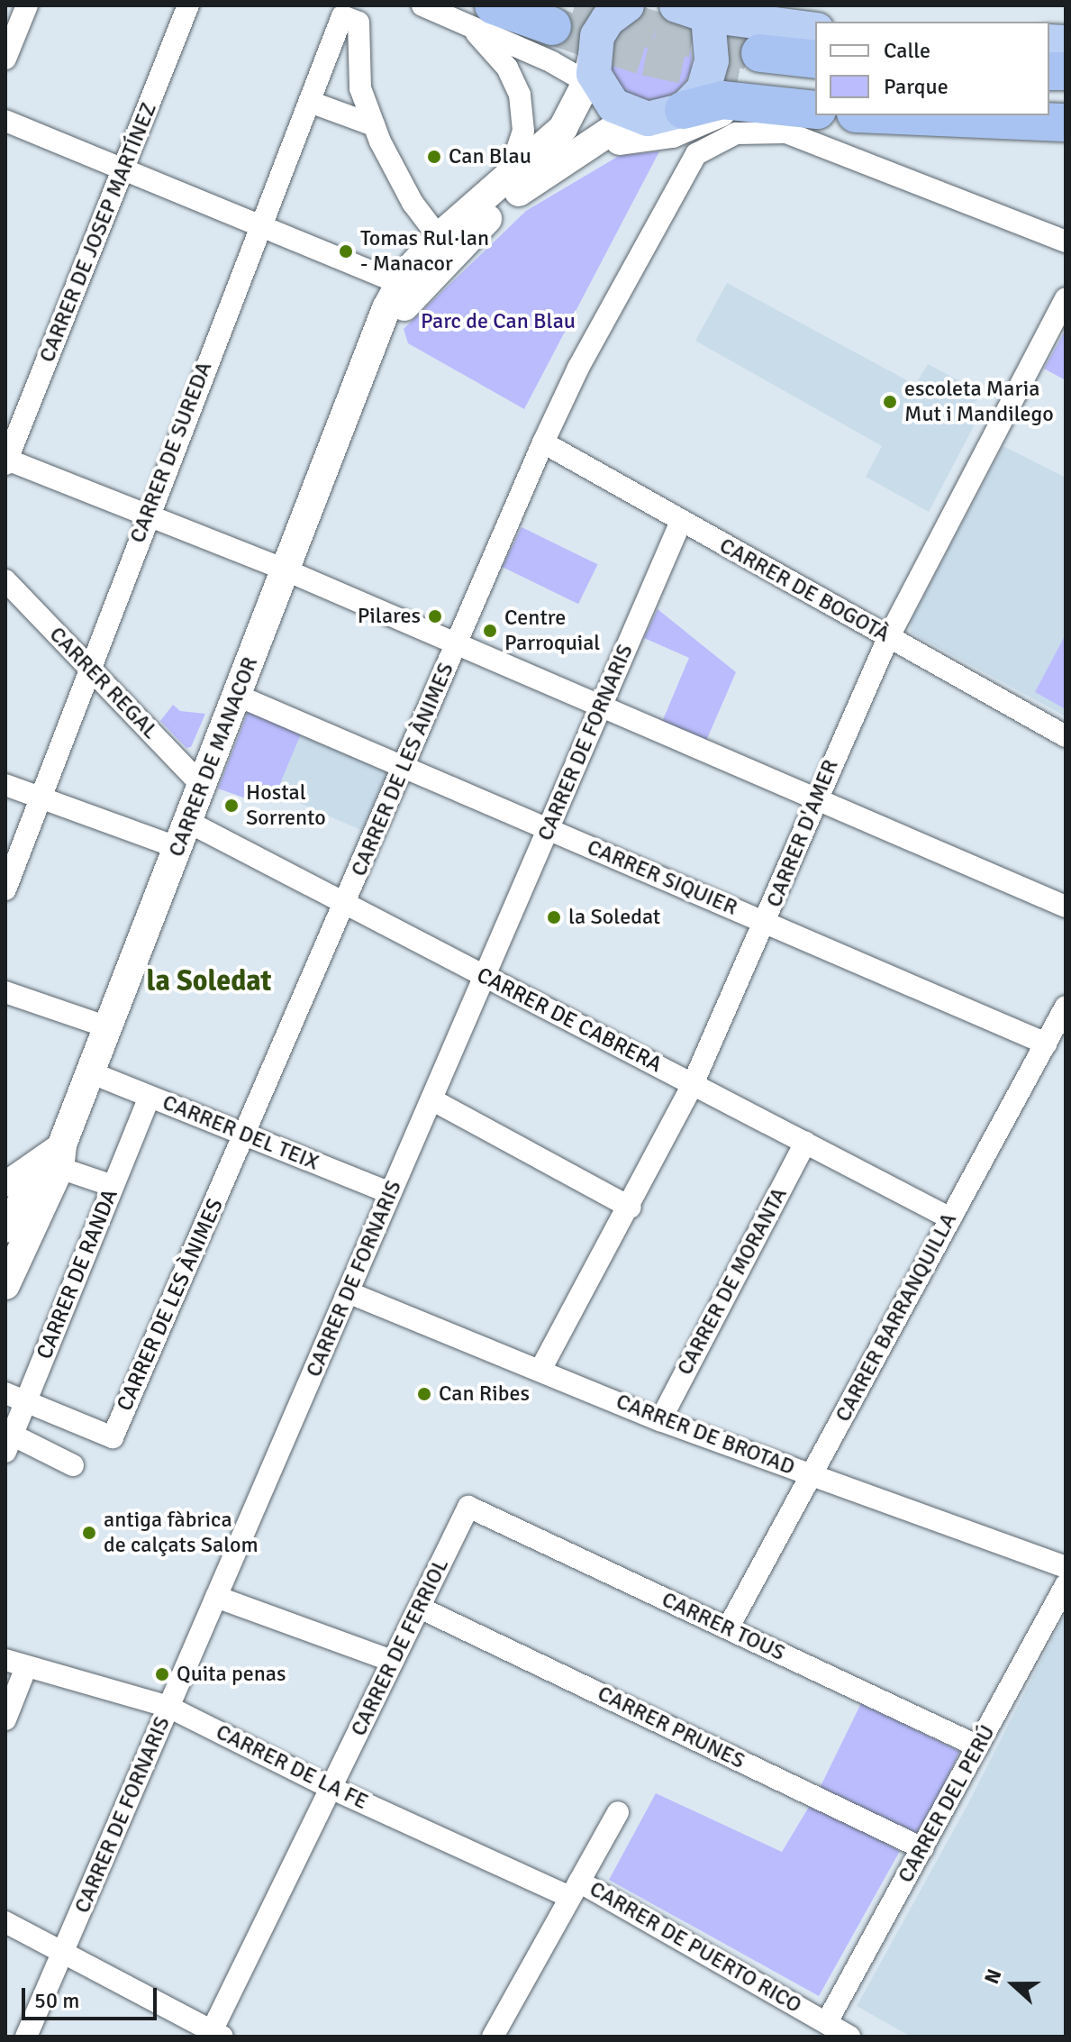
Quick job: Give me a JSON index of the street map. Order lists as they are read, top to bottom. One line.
{"streets":{"main road":["CARRER DE MANACOR"],"street":["CARRER DE JOSEP MARTÍNEZ","CARRER DE SUREDA","CARRER DE BOGOTÀ","CARRER REGAL","CARRER DE FORNARIS","CARRER DE LES ÀNIMES","CARRER D'AMER","CARRER SIQUIER","CARRER DE CABRERA","CARRER DEL TEIX","CARRER DE RANDA","CARRER DE MORANTA","CARRER BARRANQUILLA","CARRER DE BROTAD","CARRER TOUS","CARRER DE FERRIOL","CARRER PRUNES","CARRER DE LA FE","CARRER DEL PERÚ","CARRER DE PUERTO RICO"]},"crossings":[["CARRER DE SUREDA","CARRER REGAL"],["CARRER DE SUREDA","CARRER DE CABRERA"],["CARRER DE BOGOTÀ","CARRER DE FORNARIS"],["CARRER DE BOGOTÀ","CARRER DE LES ÀNIMES"],["CARRER DE BOGOTÀ","CARRER D'AMER"],["CARRER REGAL","CARRER DE MANACOR"],["CARRER DE FORNARIS","CARRER SIQUIER"],["CARRER DE FORNARIS","CARRER DE CABRERA"],["CARRER DE FORNARIS","CARRER DEL TEIX"],["CARRER DE FORNARIS","CARRER DE BROTAD"],["CARRER DE FORNARIS","CARRER DE LA FE"],["CARRER DE MANACOR","CARRER SIQUIER"],["CARRER DE MANACOR","CARRER DE CABRERA"],["CARRER DE MANACOR","CARRER DEL TEIX"],["CARRER DE LES ÀNIMES","CARRER SIQUIER"],["CARRER DE LES ÀNIMES","CARRER DE CABRERA"],["CARRER DE LES ÀNIMES","CARRER DEL TEIX"],["CARRER DE LES ÀNIMES","CARRER DE RANDA"],["CARRER D'AMER","CARRER SIQUIER"],["CARRER D'AMER","CARRER DE CABRERA"],["CARRER D'AMER","CARRER DE BROTAD"],["CARRER SIQUIER","CARRER BARRANQUILLA"],["CARRER DE CABRERA","CARRER DE MORANTA"],["CARRER DE CABRERA","CARRER BARRANQUILLA"],["CARRER DEL TEIX","CARRER DE RANDA"],["CARRER DE MORANTA","CARRER DE BROTAD"],["CARRER BARRANQUILLA","CARRER DE BROTAD"],["CARRER BARRANQUILLA","CARRER TOUS"],["CARRER TOUS","CARRER DE FERRIOL"],["CARRER TOUS","CARRER DEL PERÚ"],["CARRER DE FERRIOL","CARRER PRUNES"],["CARRER DE FERRIOL","CARRER DE LA FE"],["CARRER PRUNES","CARRER DEL PERÚ"],["CARRER DE LA FE","CARRER DE PUERTO RICO"],["CARRER DEL PERÚ","CARRER DE PUERTO RICO"]],"districts":["la Soledat"],"parks":["Parc de Can Blau"],"places":["Can Blau","Tomas Rul·lan - Manacor","escoleta Maria Mut i Mandilego","Pilares","Centre Parroquial","Hostal Sorrento","la Soledat","Can Ribes","antiga fàbrica de calçats Salom","Quita penas"],"legend":["Calle","Parque"],"scale_bar":"50 m","north":"left"}
